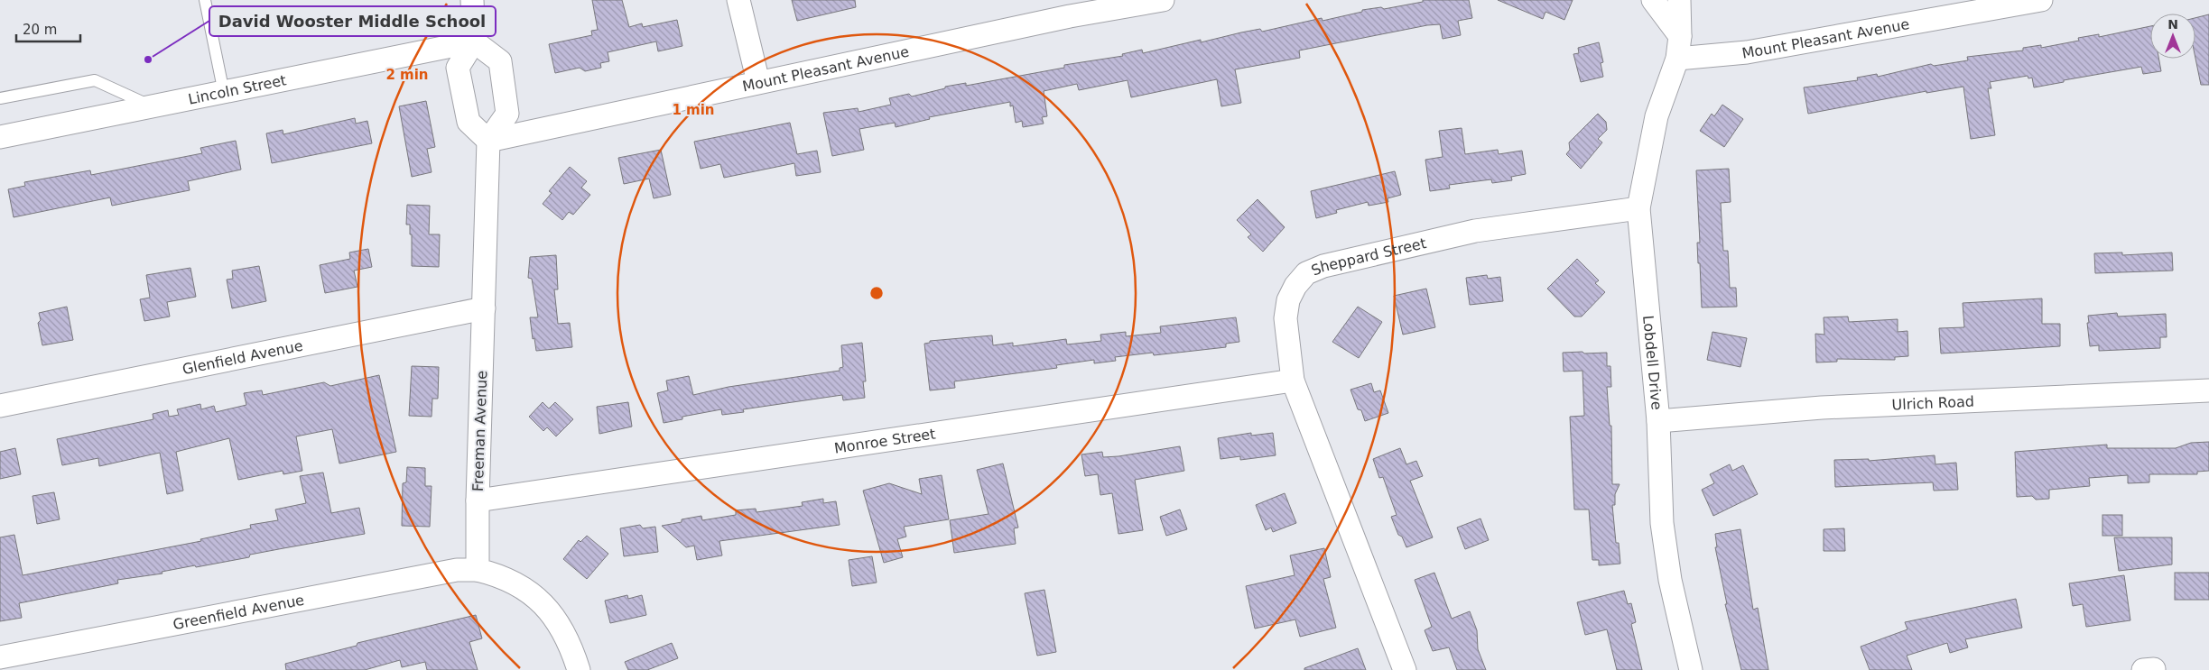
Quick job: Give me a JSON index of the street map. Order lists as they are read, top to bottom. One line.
{"streets":{"street":["Mount Pleasant Avenue","Lincoln Street","Sheppard Street","Glenfield Avenue","Lobdell Drive","Ulrich Road","Freeman Avenue","Monroe Street","Greenfield Avenue"]},"crossings":[["Mount Pleasant Avenue","Lobdell Drive"],["Mount Pleasant Avenue","Freeman Avenue"],["Sheppard Street","Lobdell Drive"],["Sheppard Street","Monroe Street"],["Glenfield Avenue","Freeman Avenue"],["Lobdell Drive","Ulrich Road"],["Freeman Avenue","Monroe Street"],["Freeman Avenue","Greenfield Avenue"]],"places":["David Wooster Middle School"],"scale_bar":"20 m","north":"top","rings":["2 min","1 min"]}
